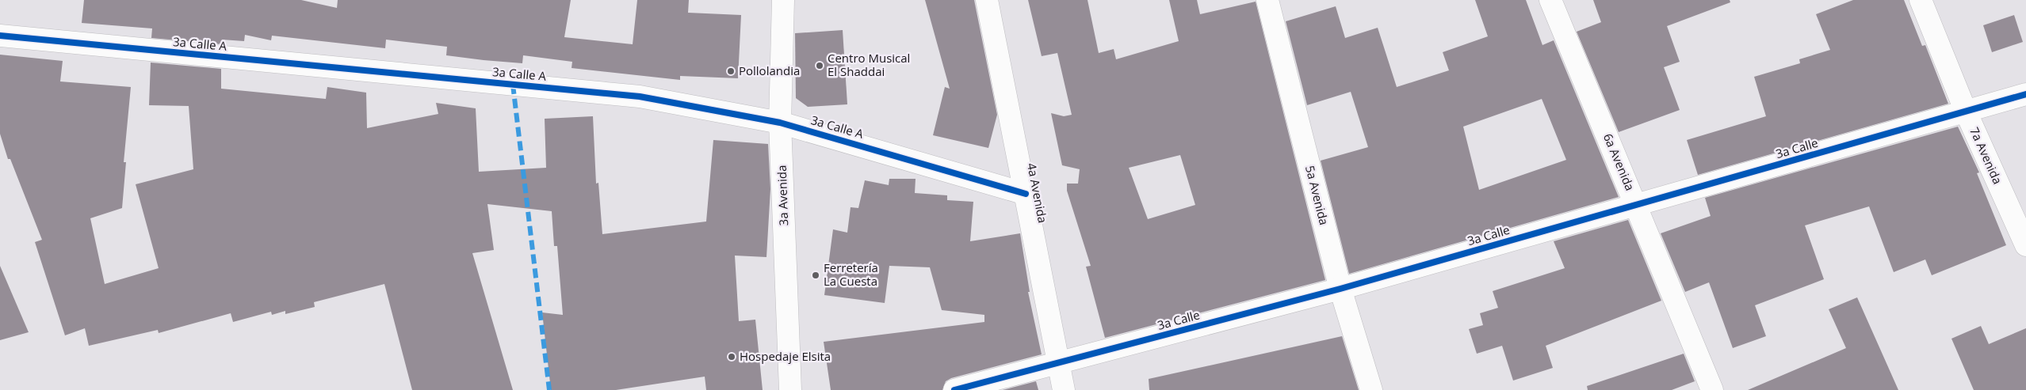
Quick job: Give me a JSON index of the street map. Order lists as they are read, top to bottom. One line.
{"streets":{"street":["3a Calle A","3a Calle","7a Avenida","6a Avenida","4a Avenida","3a Avenida","5a Avenida"]},"crossings":[["3a Calle A","4a Avenida"],["3a Calle A","3a Avenida"],["3a Calle","7a Avenida"],["3a Calle","6a Avenida"],["3a Calle","4a Avenida"],["3a Calle","5a Avenida"]],"places":["Centro Musical El Shaddai","Pollolandia","Ferretería La Cuesta","Hospedaje Elsita"]}
